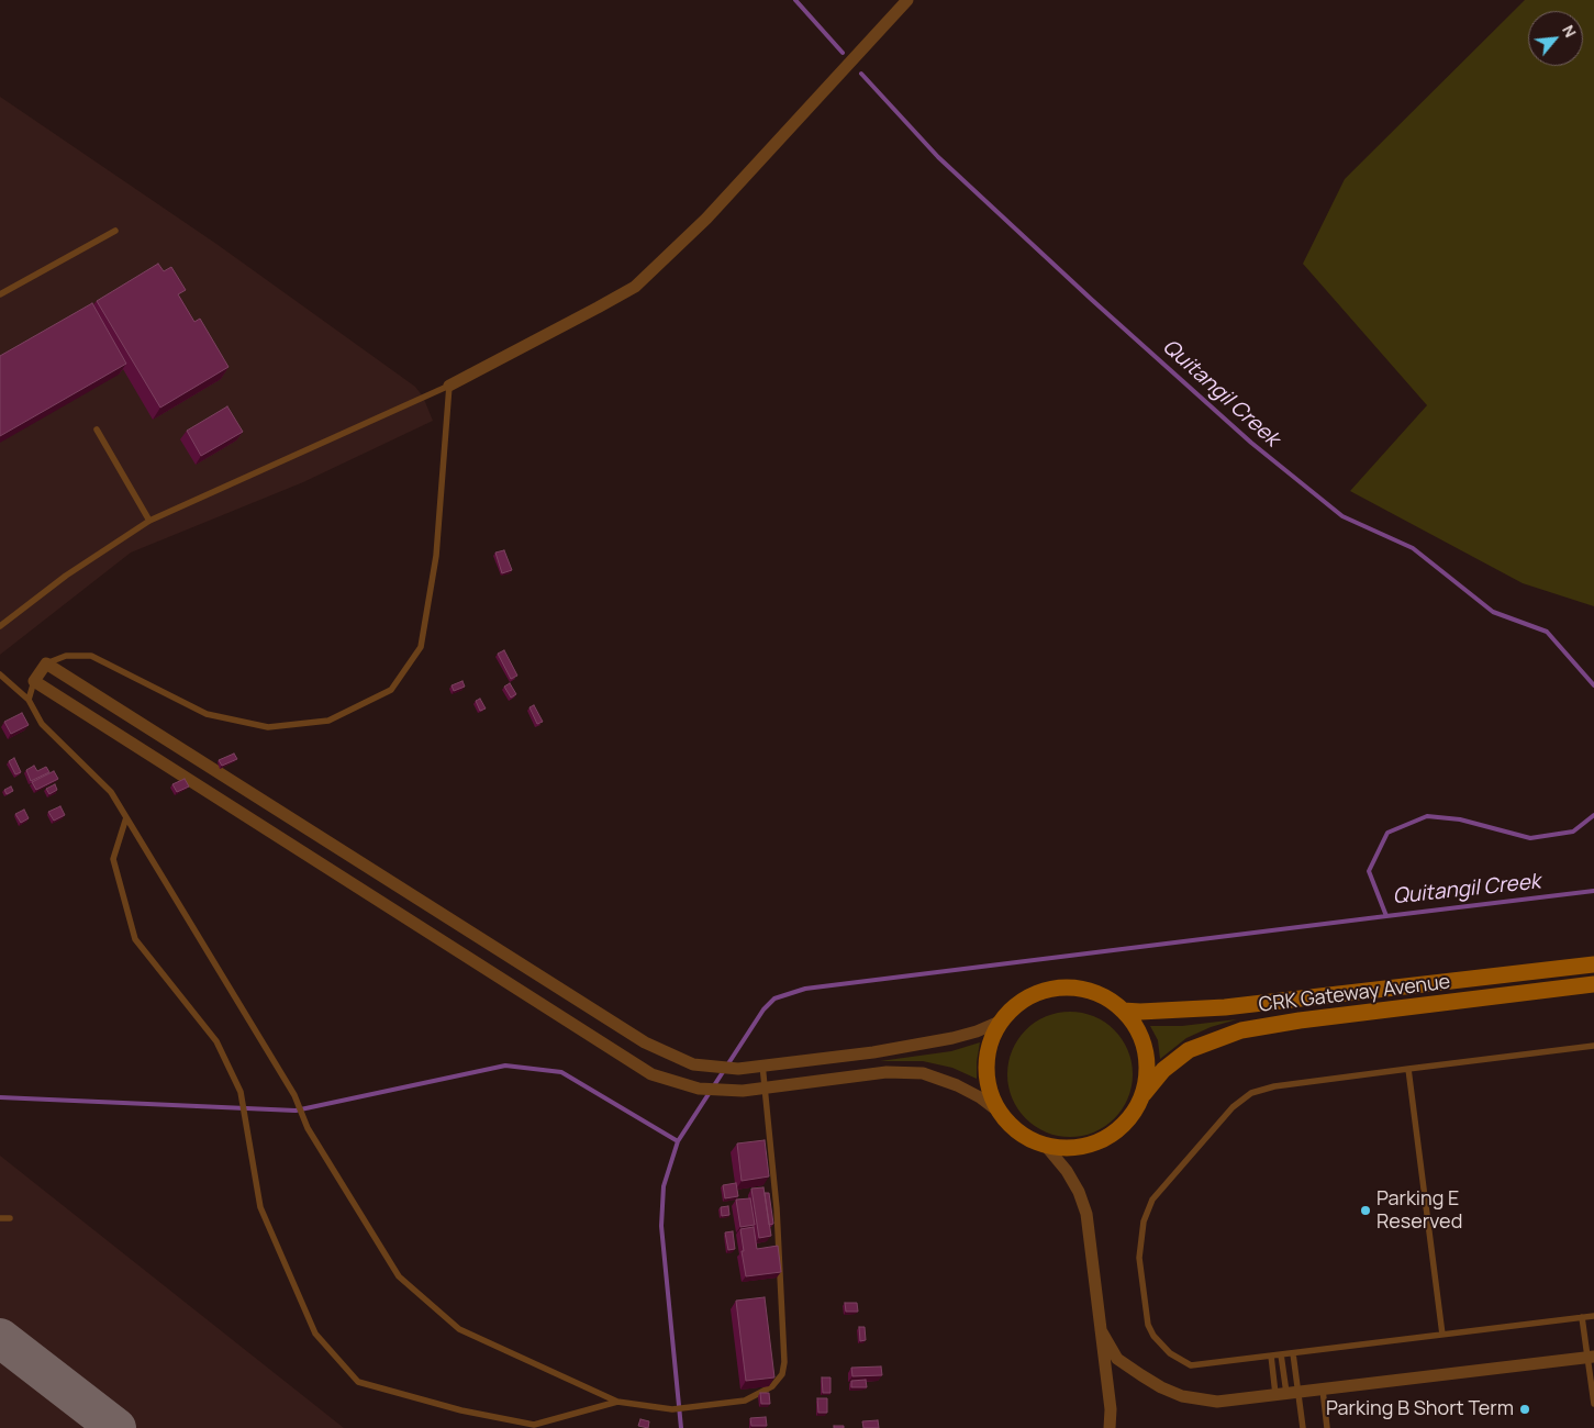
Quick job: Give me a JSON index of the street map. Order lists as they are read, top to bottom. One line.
{"streets":{"main road":["CRK Gateway Avenue"]},"water":["Quitangil Creek"],"places":["Parking E Reserved","Parking B Short Term"],"north":"top right"}
